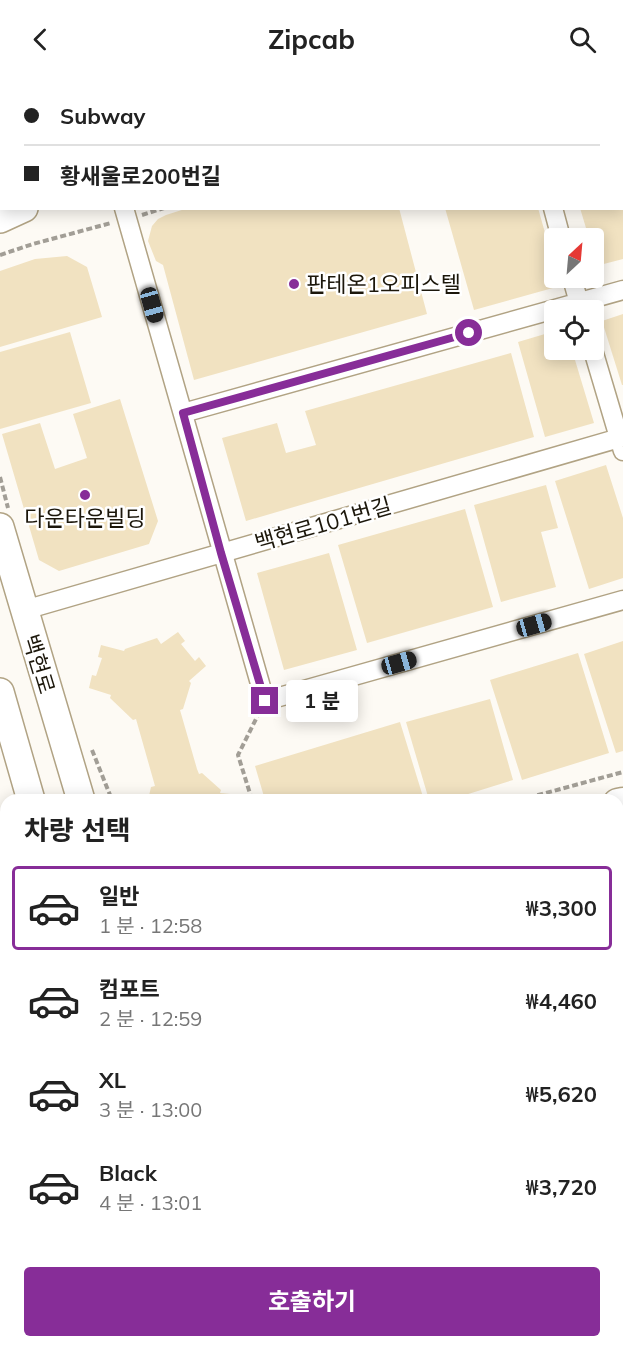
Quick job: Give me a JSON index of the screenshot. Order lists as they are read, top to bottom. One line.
{"streets":{"main road":["백현로"],"street":["백현로101번길"]},"crossings":[["백현로101번길","백현로"]],"places":["판테온1오피스텔","다운타운빌딩"],"north":"top right","page":{"header":"Zipcab","banner":["Subway","황새울로200번길"],"bubble":"1 분","heading":"차량 선택","list":[{"name":"일반","note":"1 분 · 12:58","value":"₩3,300"},{"name":"컴포트","note":"2 분 · 12:59","value":"₩4,460"},{"name":"XL","note":"3 분 · 13:00","value":"₩5,620"},{"name":"Black","note":"4 분 · 13:01","value":"₩3,720"}],"buttons":"호출하기"}}
